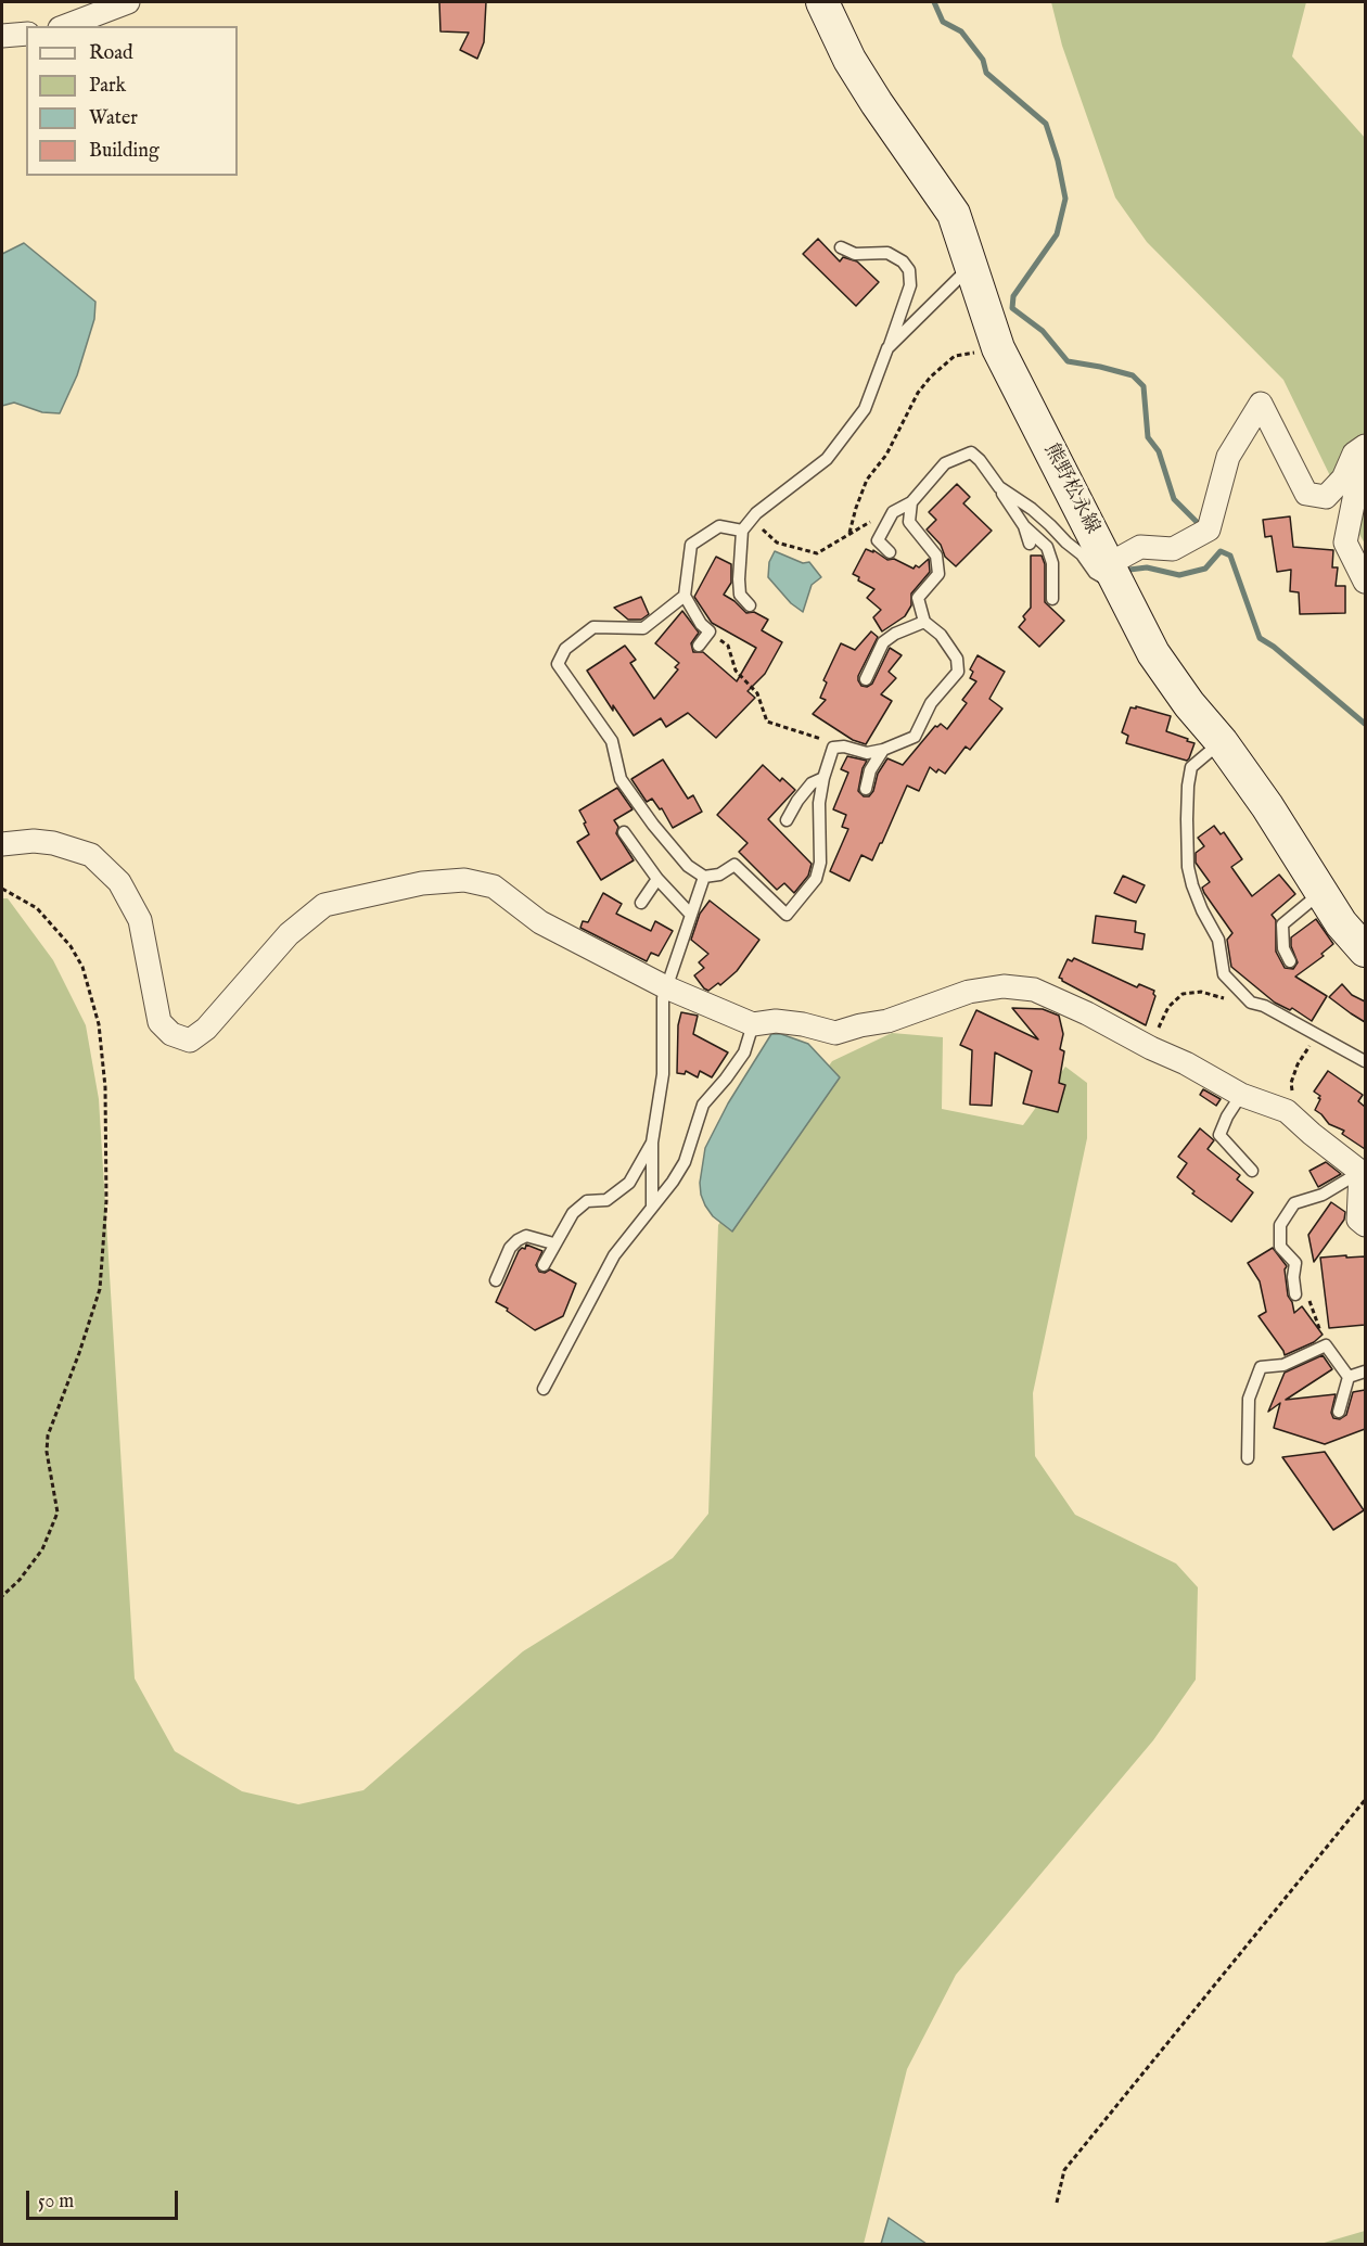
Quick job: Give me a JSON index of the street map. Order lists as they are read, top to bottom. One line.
{"streets":{"main road":["熊野松永線"]},"legend":["Road","Park","Water","Building"],"scale_bar":"50 m"}
